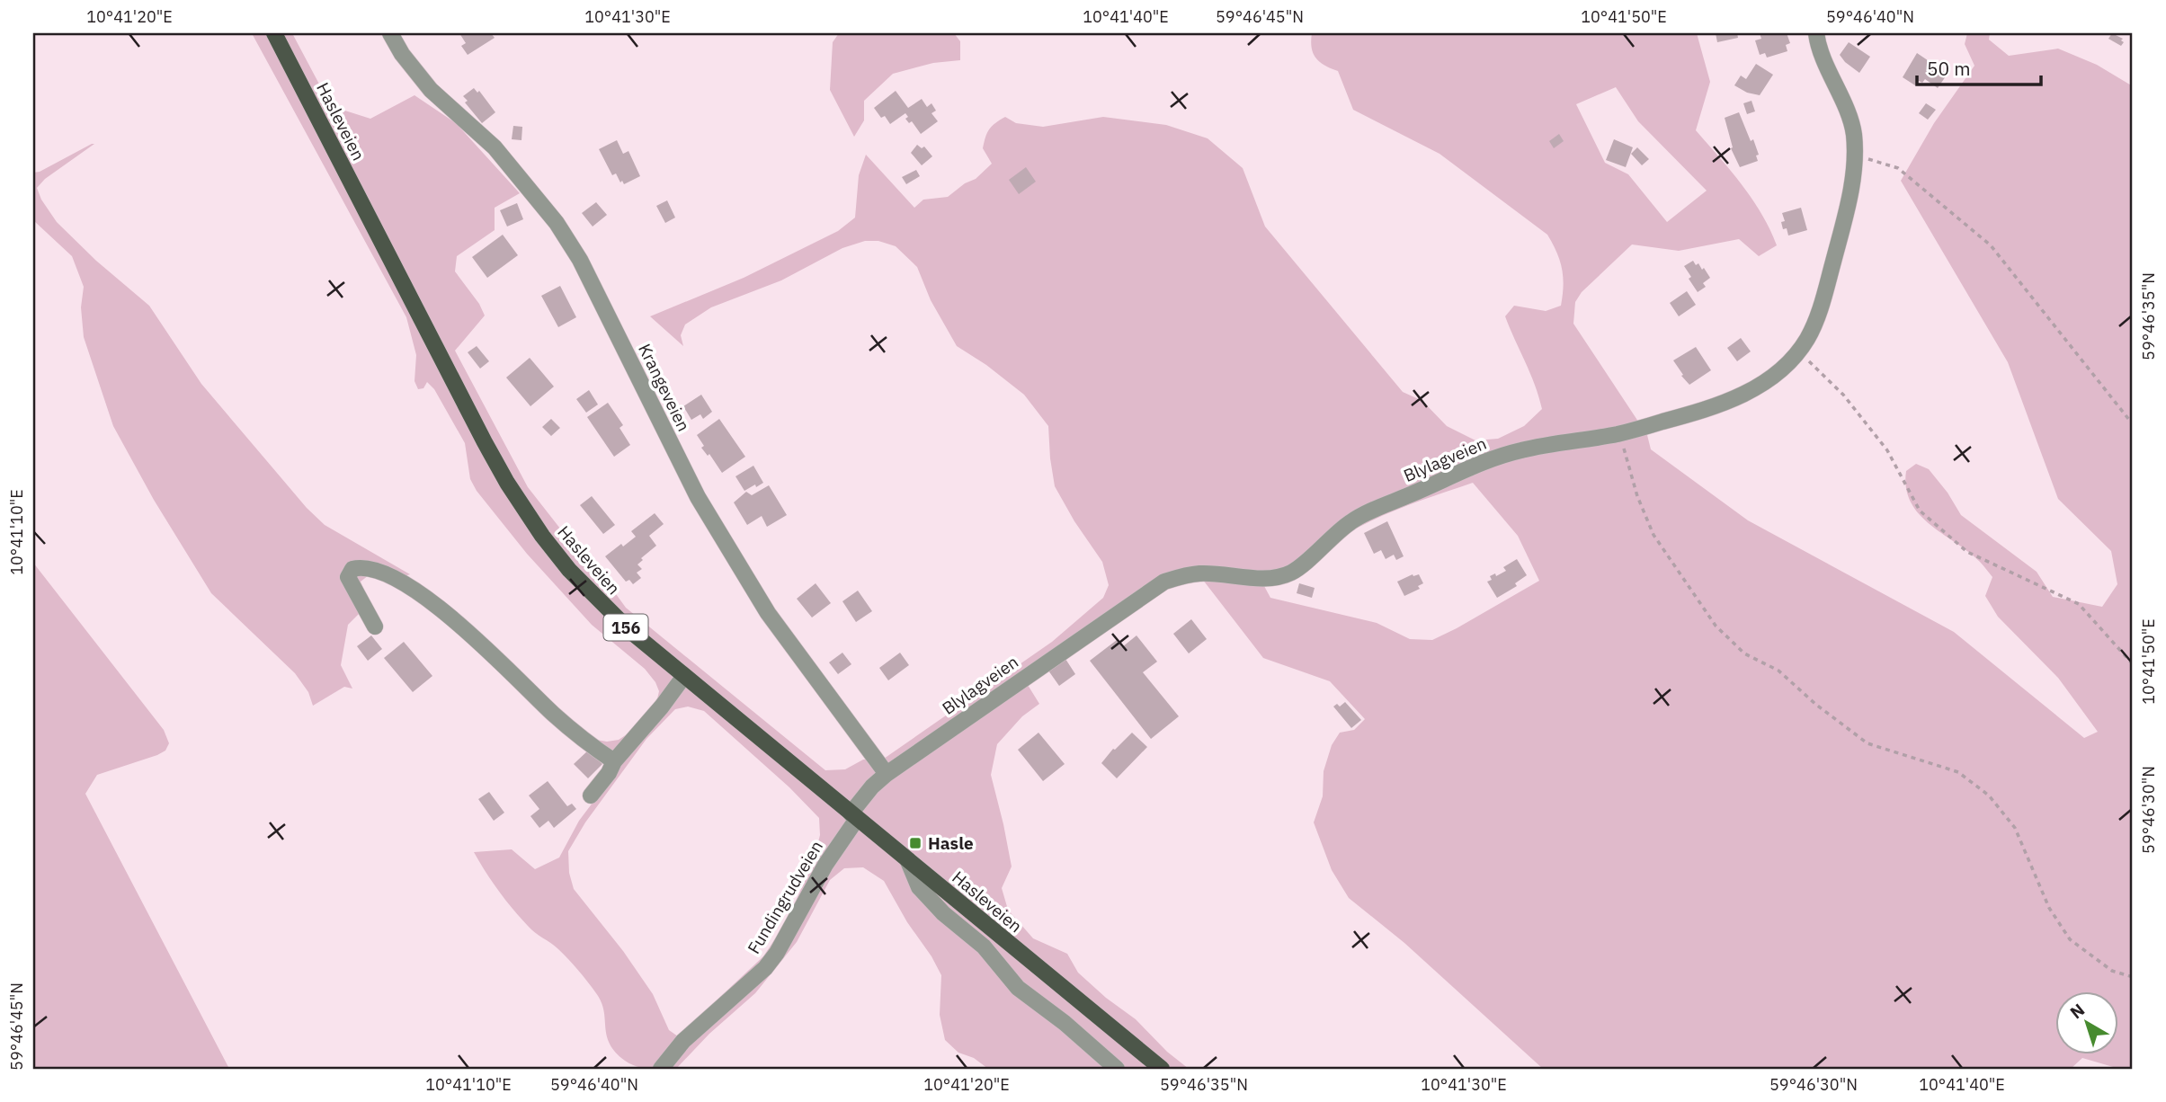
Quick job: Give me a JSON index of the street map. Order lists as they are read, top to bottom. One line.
{"streets":{"main road":["Hasleveien","156"],"street":["Krangeveien","Blylagveien","Fundingrudveien"]},"crossings":[["Hasleveien","Blylagveien"],["Hasleveien","Fundingrudveien"],["Krangeveien","Blylagveien"],["Blylagveien","Fundingrudveien"]],"places":{"transit":["Hasle"]},"scale_bar":"50 m","north":"top left","coordinates":["10°41'20\"E","10°41'30\"E","10°41'40\"E","59°46'45\"N","10°41'50\"E","59°46'40\"N","59°46'35\"N","10°41'10\"E","59°46'30\"N"]}
